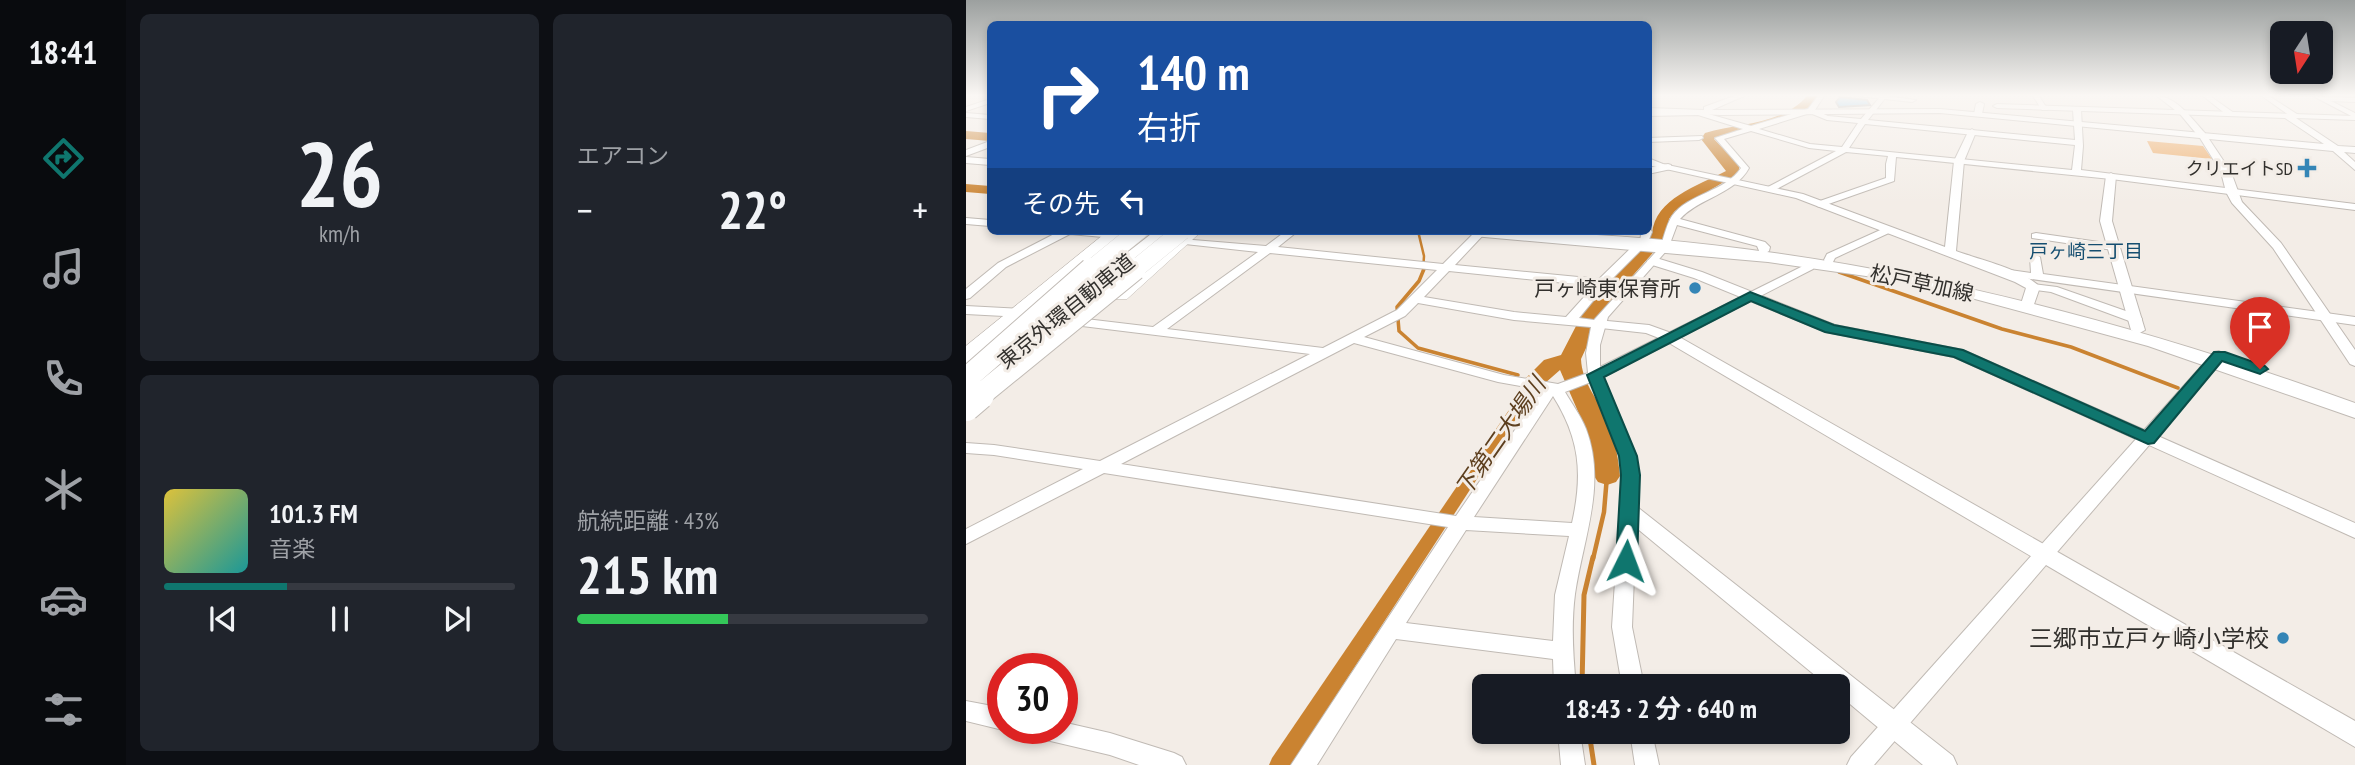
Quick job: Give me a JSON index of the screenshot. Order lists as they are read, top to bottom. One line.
{"streets":{"highway":["東京外環自動車道"],"main road":["松戸草加線"]},"districts":["戸ヶ崎三丁目"],"water":["下第二大場川"],"places":{"health":["クリエイトSD"],"other":["戸ヶ崎東保育所","三郷市立戸ヶ崎小学校"]},"north":"bottom","page":{"tabs":"18:41","tile":[["26","km/h"],"エアコン",["航続距離 · 43%","215 km"]],"turn":["140 m","右折"],"then":"その先","heat":["−","22°","+"],"song":["101.3 FM","音楽"],"limit":"30","trip":"18:43 · 2 分 · 640 m"}}
